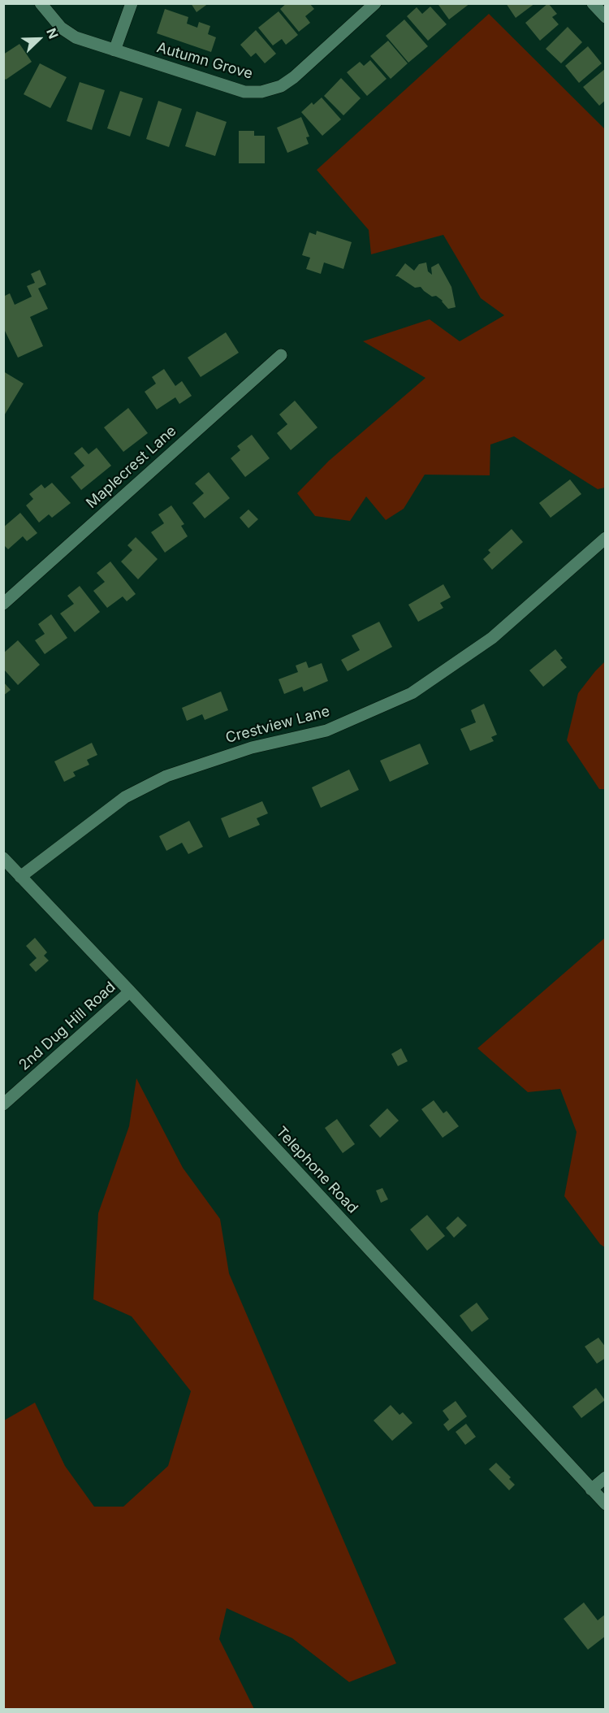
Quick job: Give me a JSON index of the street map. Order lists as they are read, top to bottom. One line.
{"streets":{"street":["Autumn Grove","Maplecrest Lane","Crestview Lane","2nd Dug Hill Road","Telephone Road"]},"crossings":[["Crestview Lane","Telephone Road"],["2nd Dug Hill Road","Telephone Road"]],"north":"top right"}
